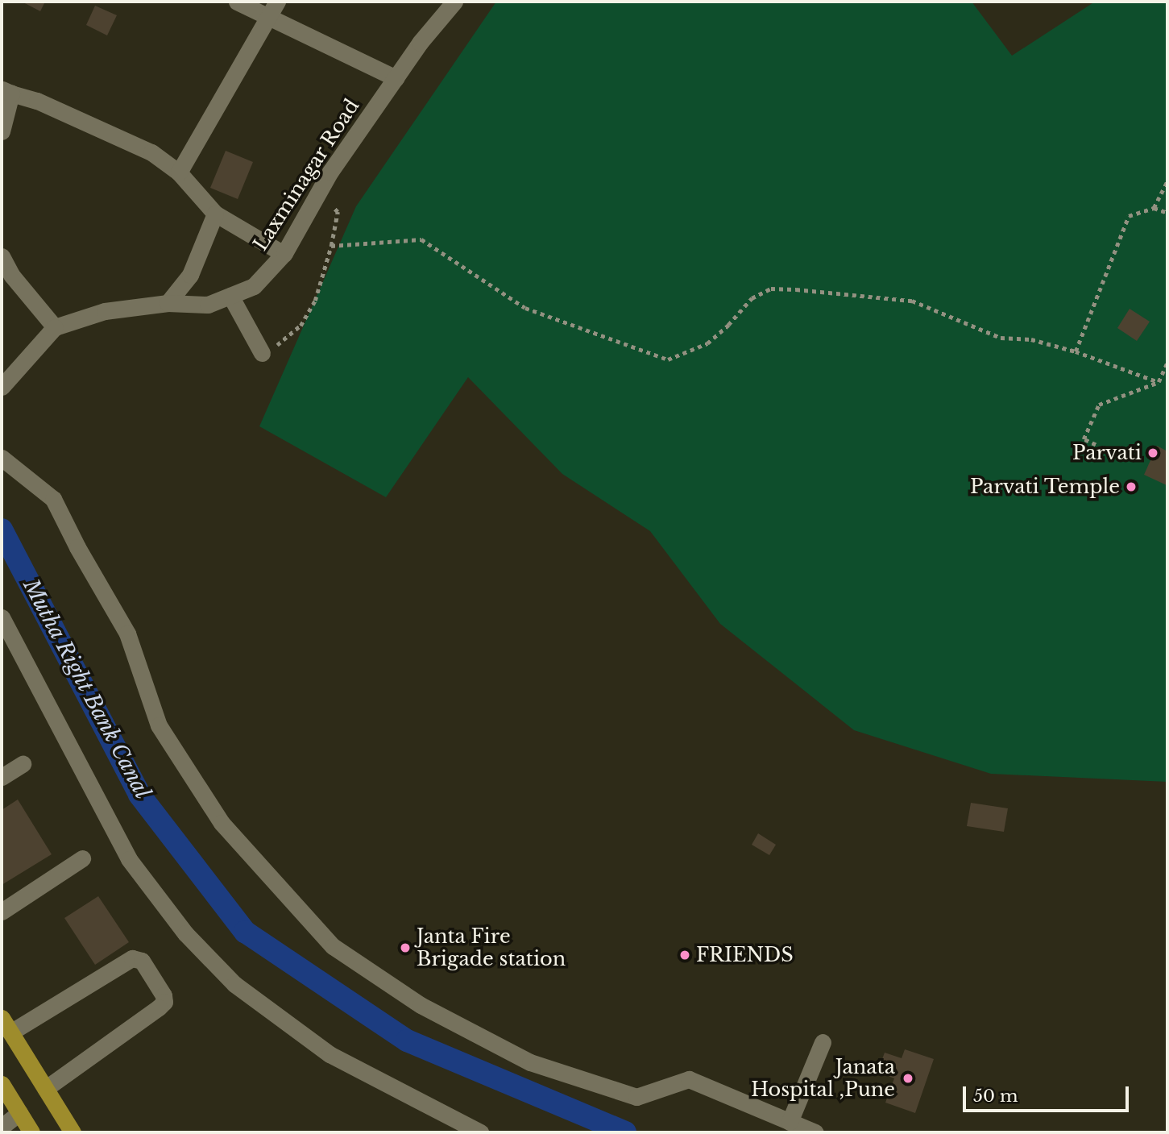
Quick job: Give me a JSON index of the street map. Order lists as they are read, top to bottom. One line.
{"streets":{"street":["Laxminagar Road"]},"water":["Mutha Right Bank Canal"],"places":["Parvati","Parvati Temple","Janta Fire Brigade station","FRIENDS","Janata Hospital ,Pune"],"scale_bar":"50 m"}
